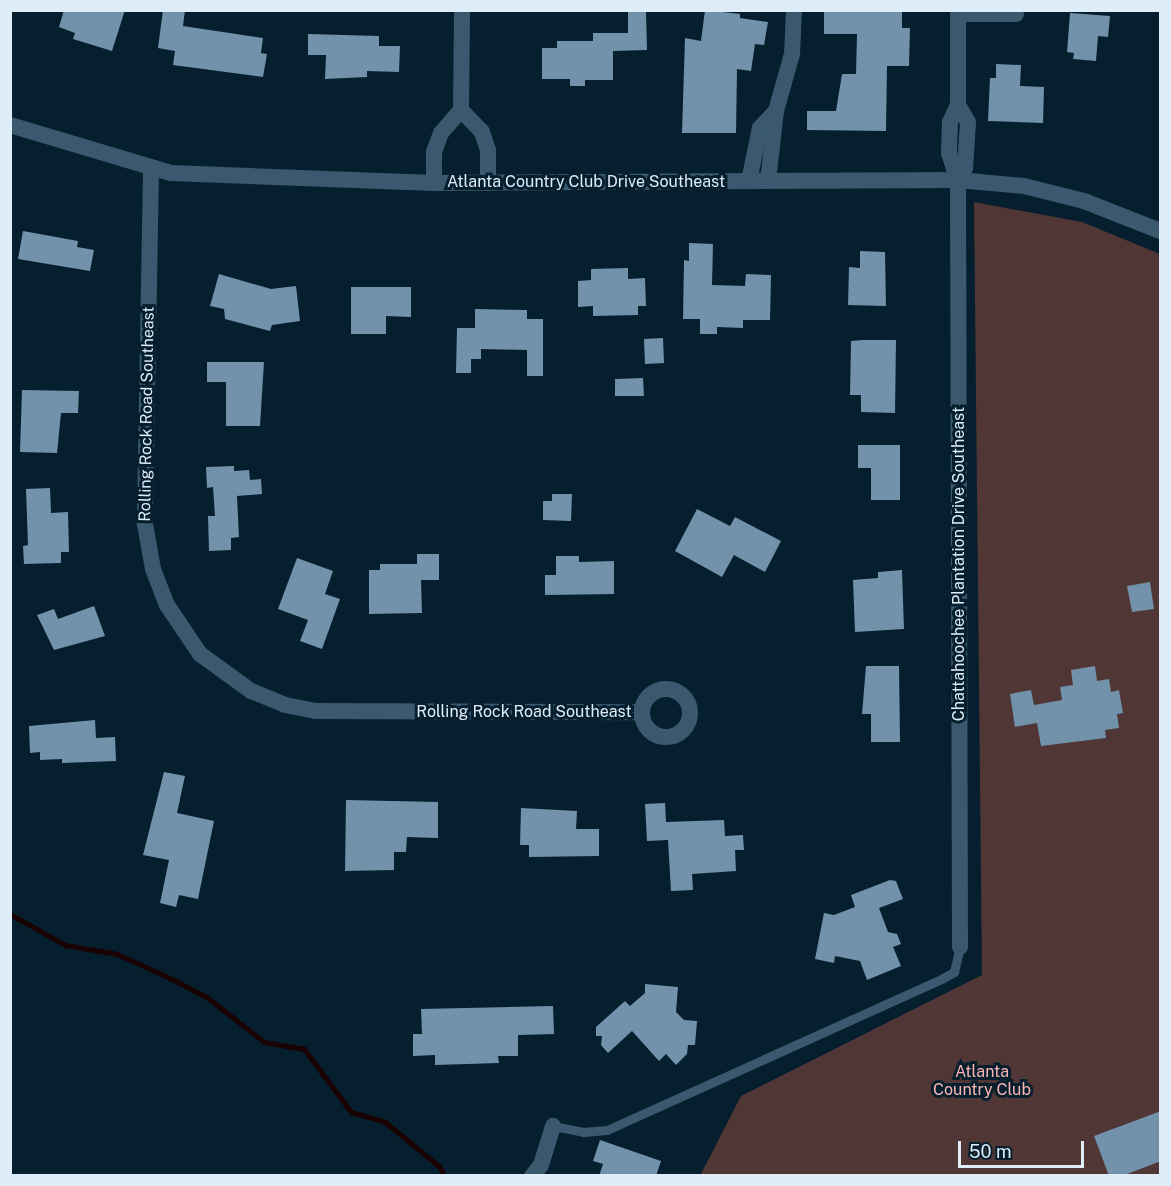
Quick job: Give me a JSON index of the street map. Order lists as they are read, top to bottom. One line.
{"streets":{"street":["Atlanta Country Club Drive Southeast","Rolling Rock Road Southeast","Chattahoochee Plantation Drive Southeast"]},"crossings":[["Atlanta Country Club Drive Southeast","Rolling Rock Road Southeast"],["Atlanta Country Club Drive Southeast","Chattahoochee Plantation Drive Southeast"]],"parks":["Atlanta Country Club"],"scale_bar":"50 m"}
